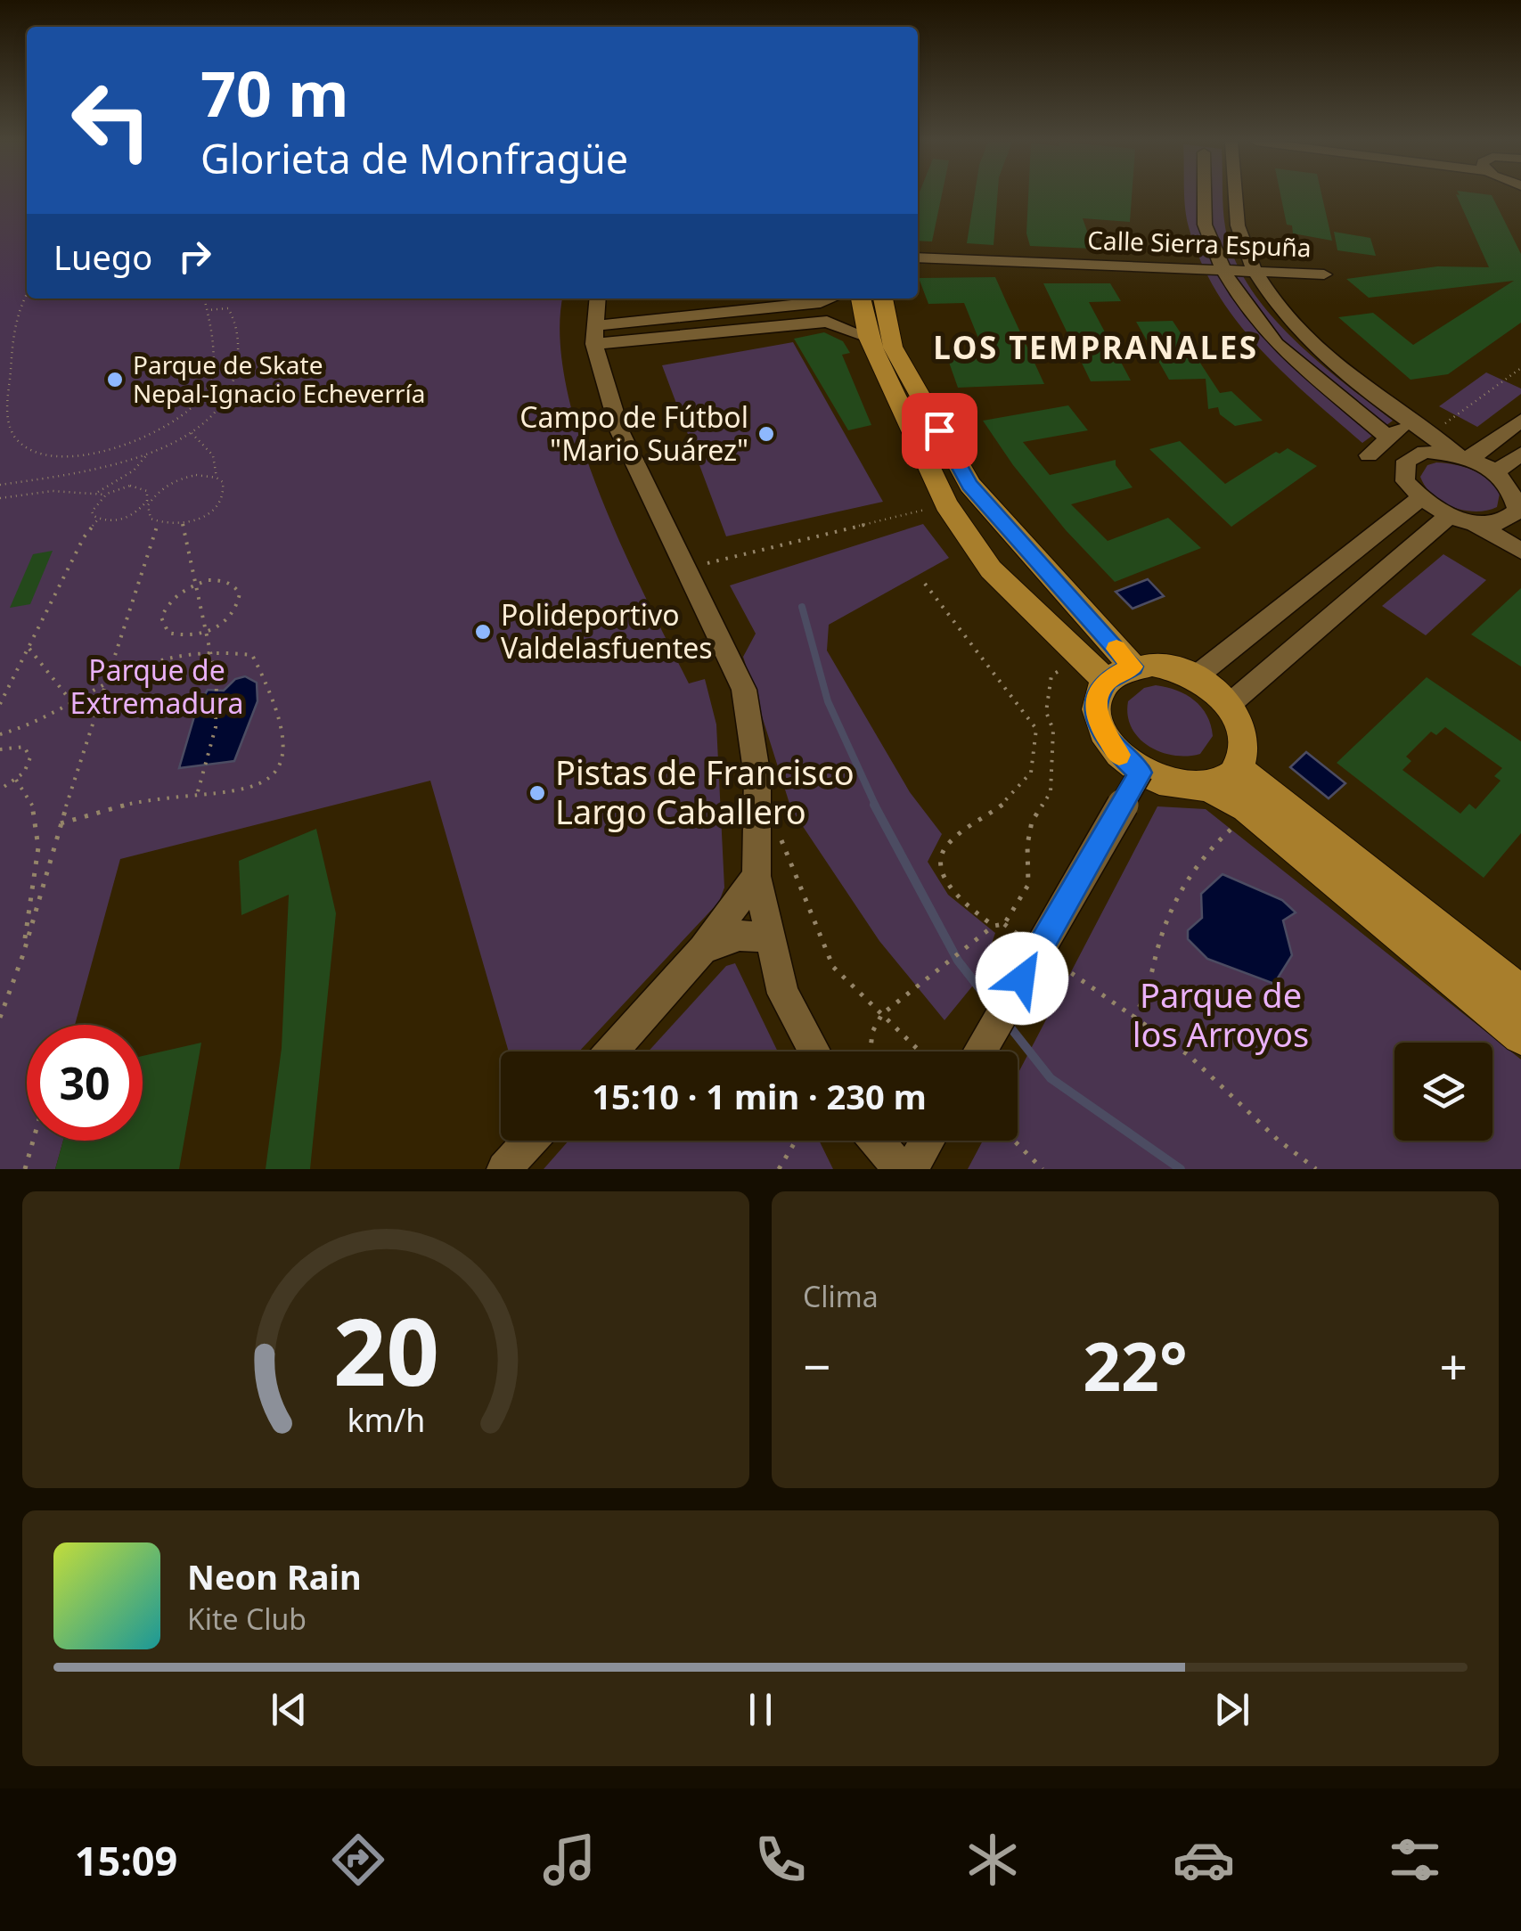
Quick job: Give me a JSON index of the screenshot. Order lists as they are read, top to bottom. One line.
{"streets":{"street":["Calle Sierra Espuña"]},"districts":["LOS TEMPRANALES"],"parks":["Parque de Extremadura","Parque de los Arroyos"],"places":["Parque de Skate Nepal-Ignacio Echeverría","Campo de Fútbol \"Mario Suárez\"","Polideportivo Valdelasfuentes","Pistas de Francisco Largo Caballero"],"page":{"turn":["70 m","Glorieta de Monfragüe"],"then":"Luego","limit":"30","trip":"15:10 · 1 min · 230 m","tile":"Clima","heat":["−","22°","+"],"song":["Neon Rain","Kite Club"],"tabs":"15:09","gauge":["20","km/h"]}}
